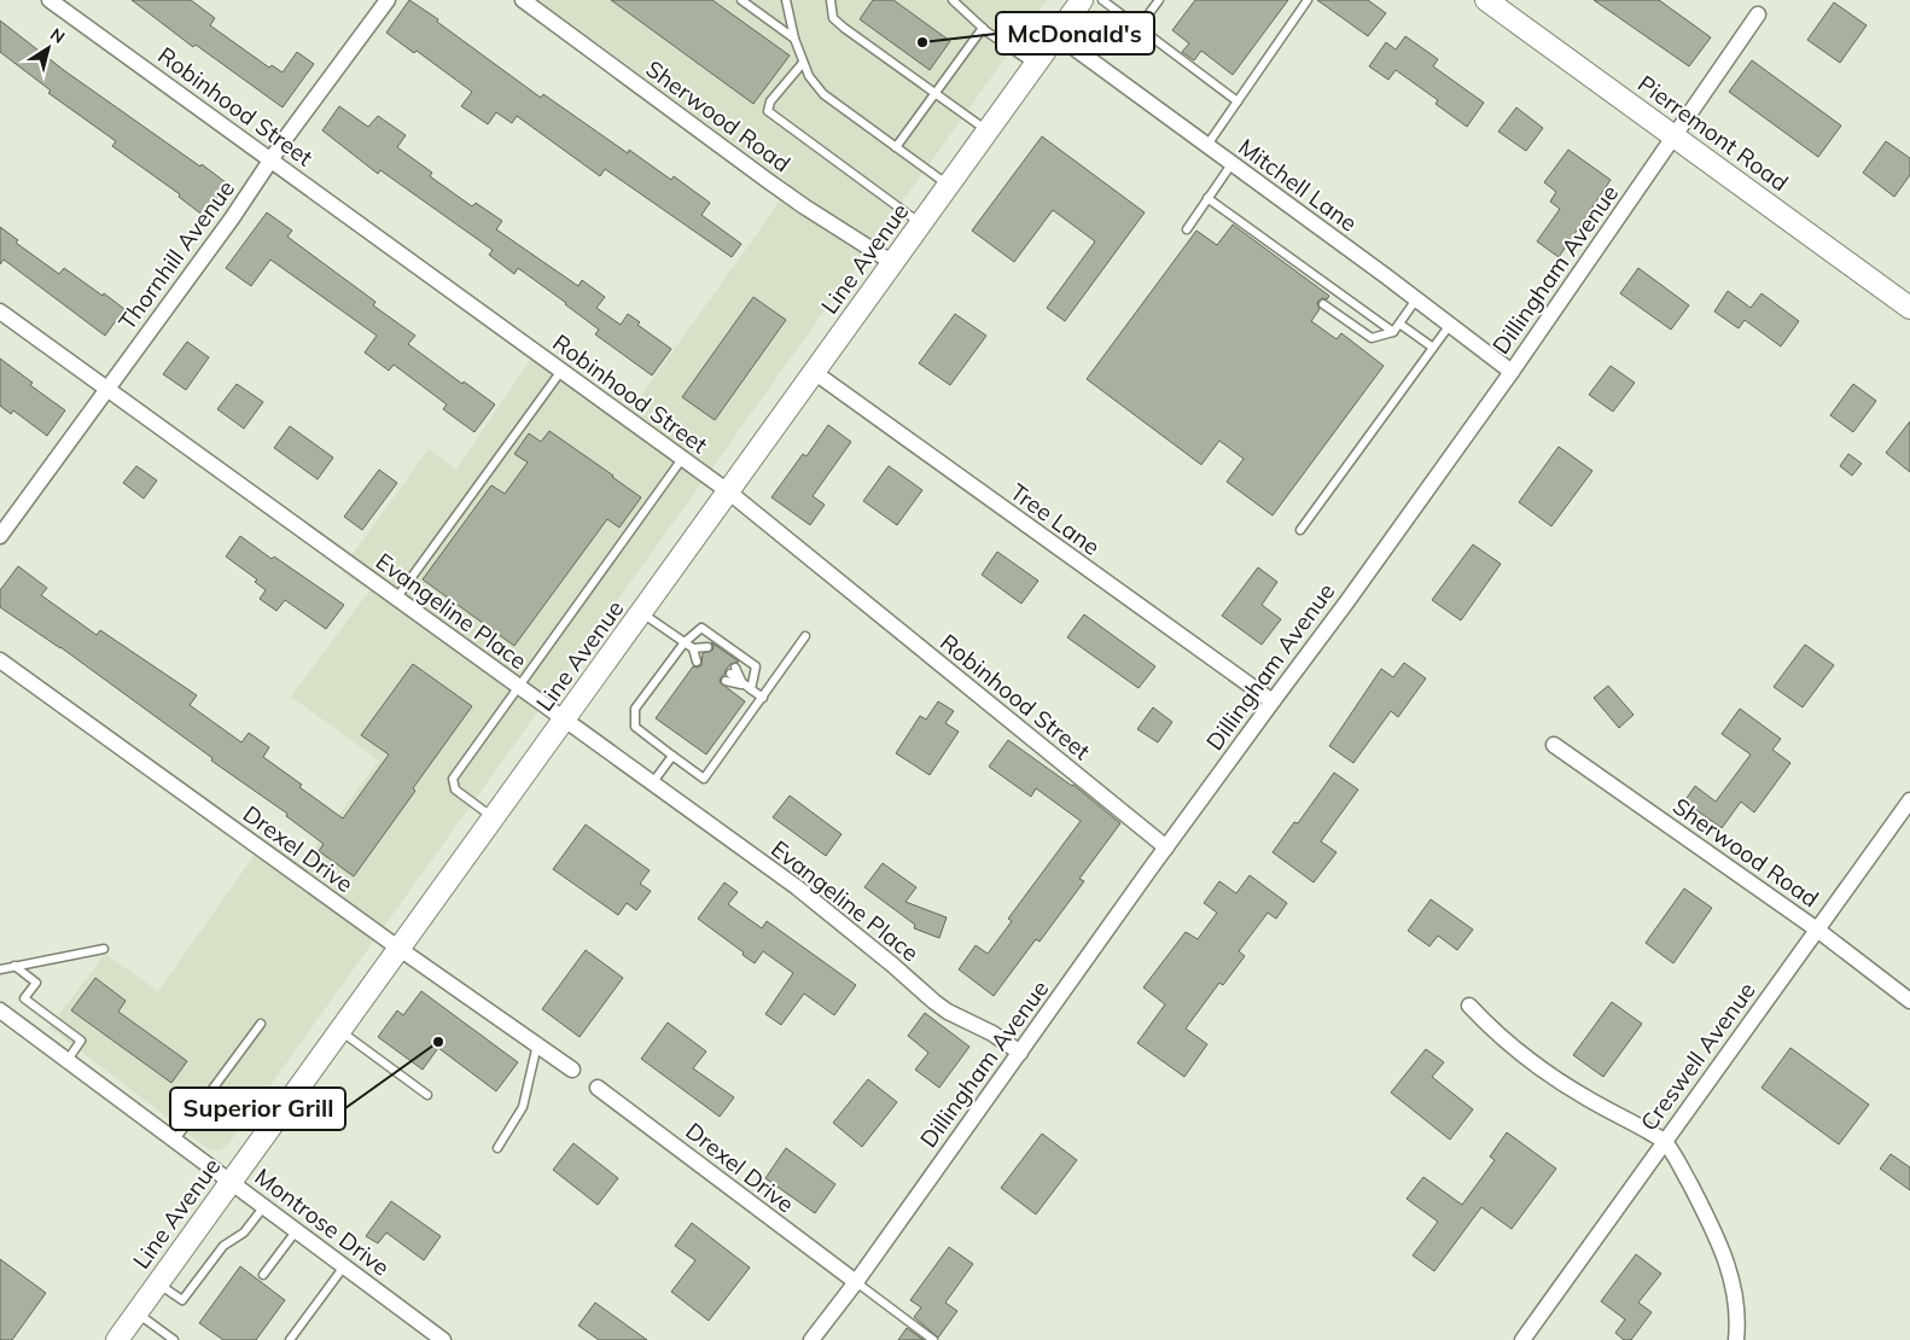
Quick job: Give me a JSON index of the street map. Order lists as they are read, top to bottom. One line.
{"streets":{"main road":["Pierremont Road","Line Avenue"],"street":["Robinhood Street","Sherwood Road","Mitchell Lane","Thornhill Avenue","Dillingham Avenue","Tree Lane","Evangeline Place","Drexel Drive","Creswell Avenue","Montrose Drive"]},"crossings":[["Robinhood Street","Thornhill Avenue"],["Robinhood Street","Line Avenue"],["Robinhood Street","Dillingham Avenue"],["Sherwood Road","Line Avenue"],["Sherwood Road","Creswell Avenue"],["Pierremont Road","Dillingham Avenue"],["Mitchell Lane","Line Avenue"],["Mitchell Lane","Dillingham Avenue"],["Thornhill Avenue","Evangeline Place"],["Line Avenue","Tree Lane"],["Line Avenue","Evangeline Place"],["Line Avenue","Drexel Drive"],["Line Avenue","Montrose Drive"],["Dillingham Avenue","Tree Lane"],["Dillingham Avenue","Evangeline Place"],["Dillingham Avenue","Drexel Drive"]],"places":["McDonald's","Superior Grill"],"north":"top right"}
